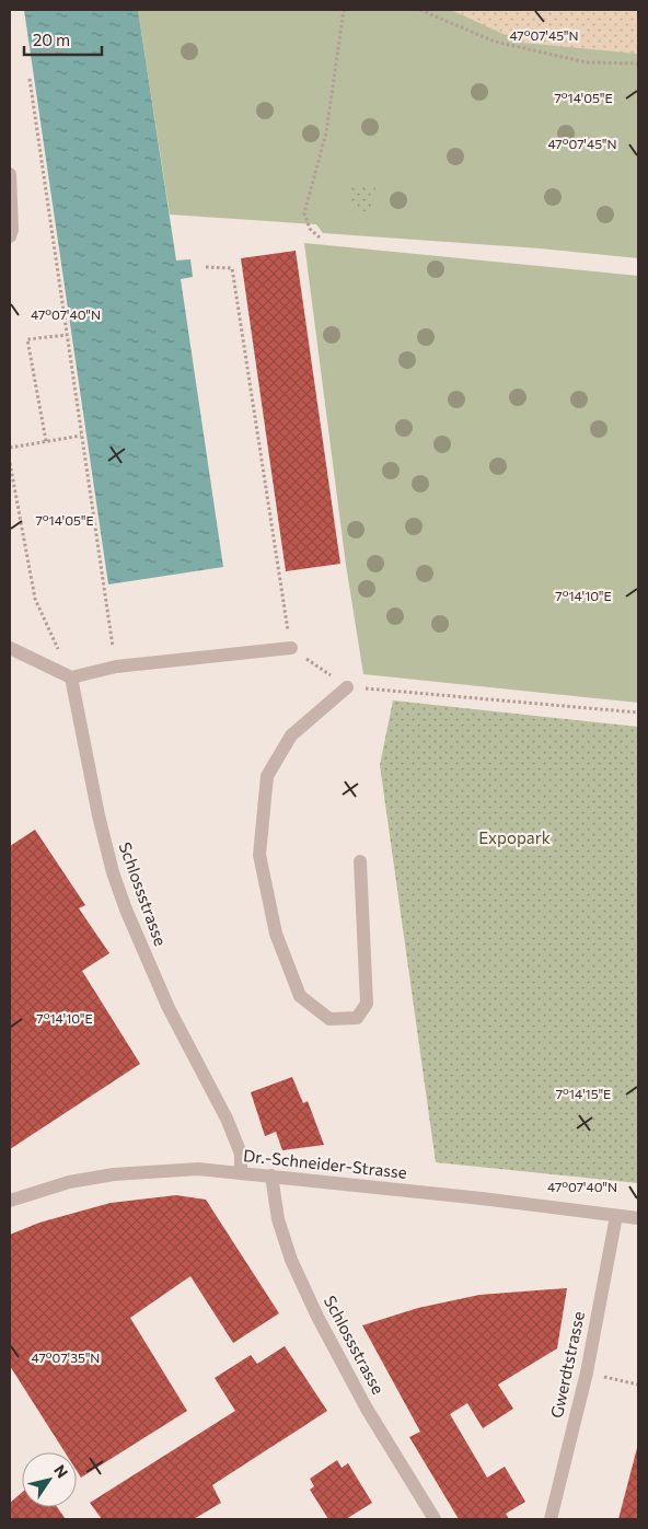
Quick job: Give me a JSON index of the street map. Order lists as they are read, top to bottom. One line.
{"streets":{"street":["Schlossstrasse","Dr.-Schneider-Strasse","Gwerdtstrasse"]},"crossings":[["Schlossstrasse","Dr.-Schneider-Strasse"],["Dr.-Schneider-Strasse","Gwerdtstrasse"]],"parks":["Expopark"],"scale_bar":"20 m","north":"top right","coordinates":["47°07'45\"N","7°14'05\"E","47°07'40\"N","7°14'10\"E","7°14'15\"E","47°07'35\"N"]}
